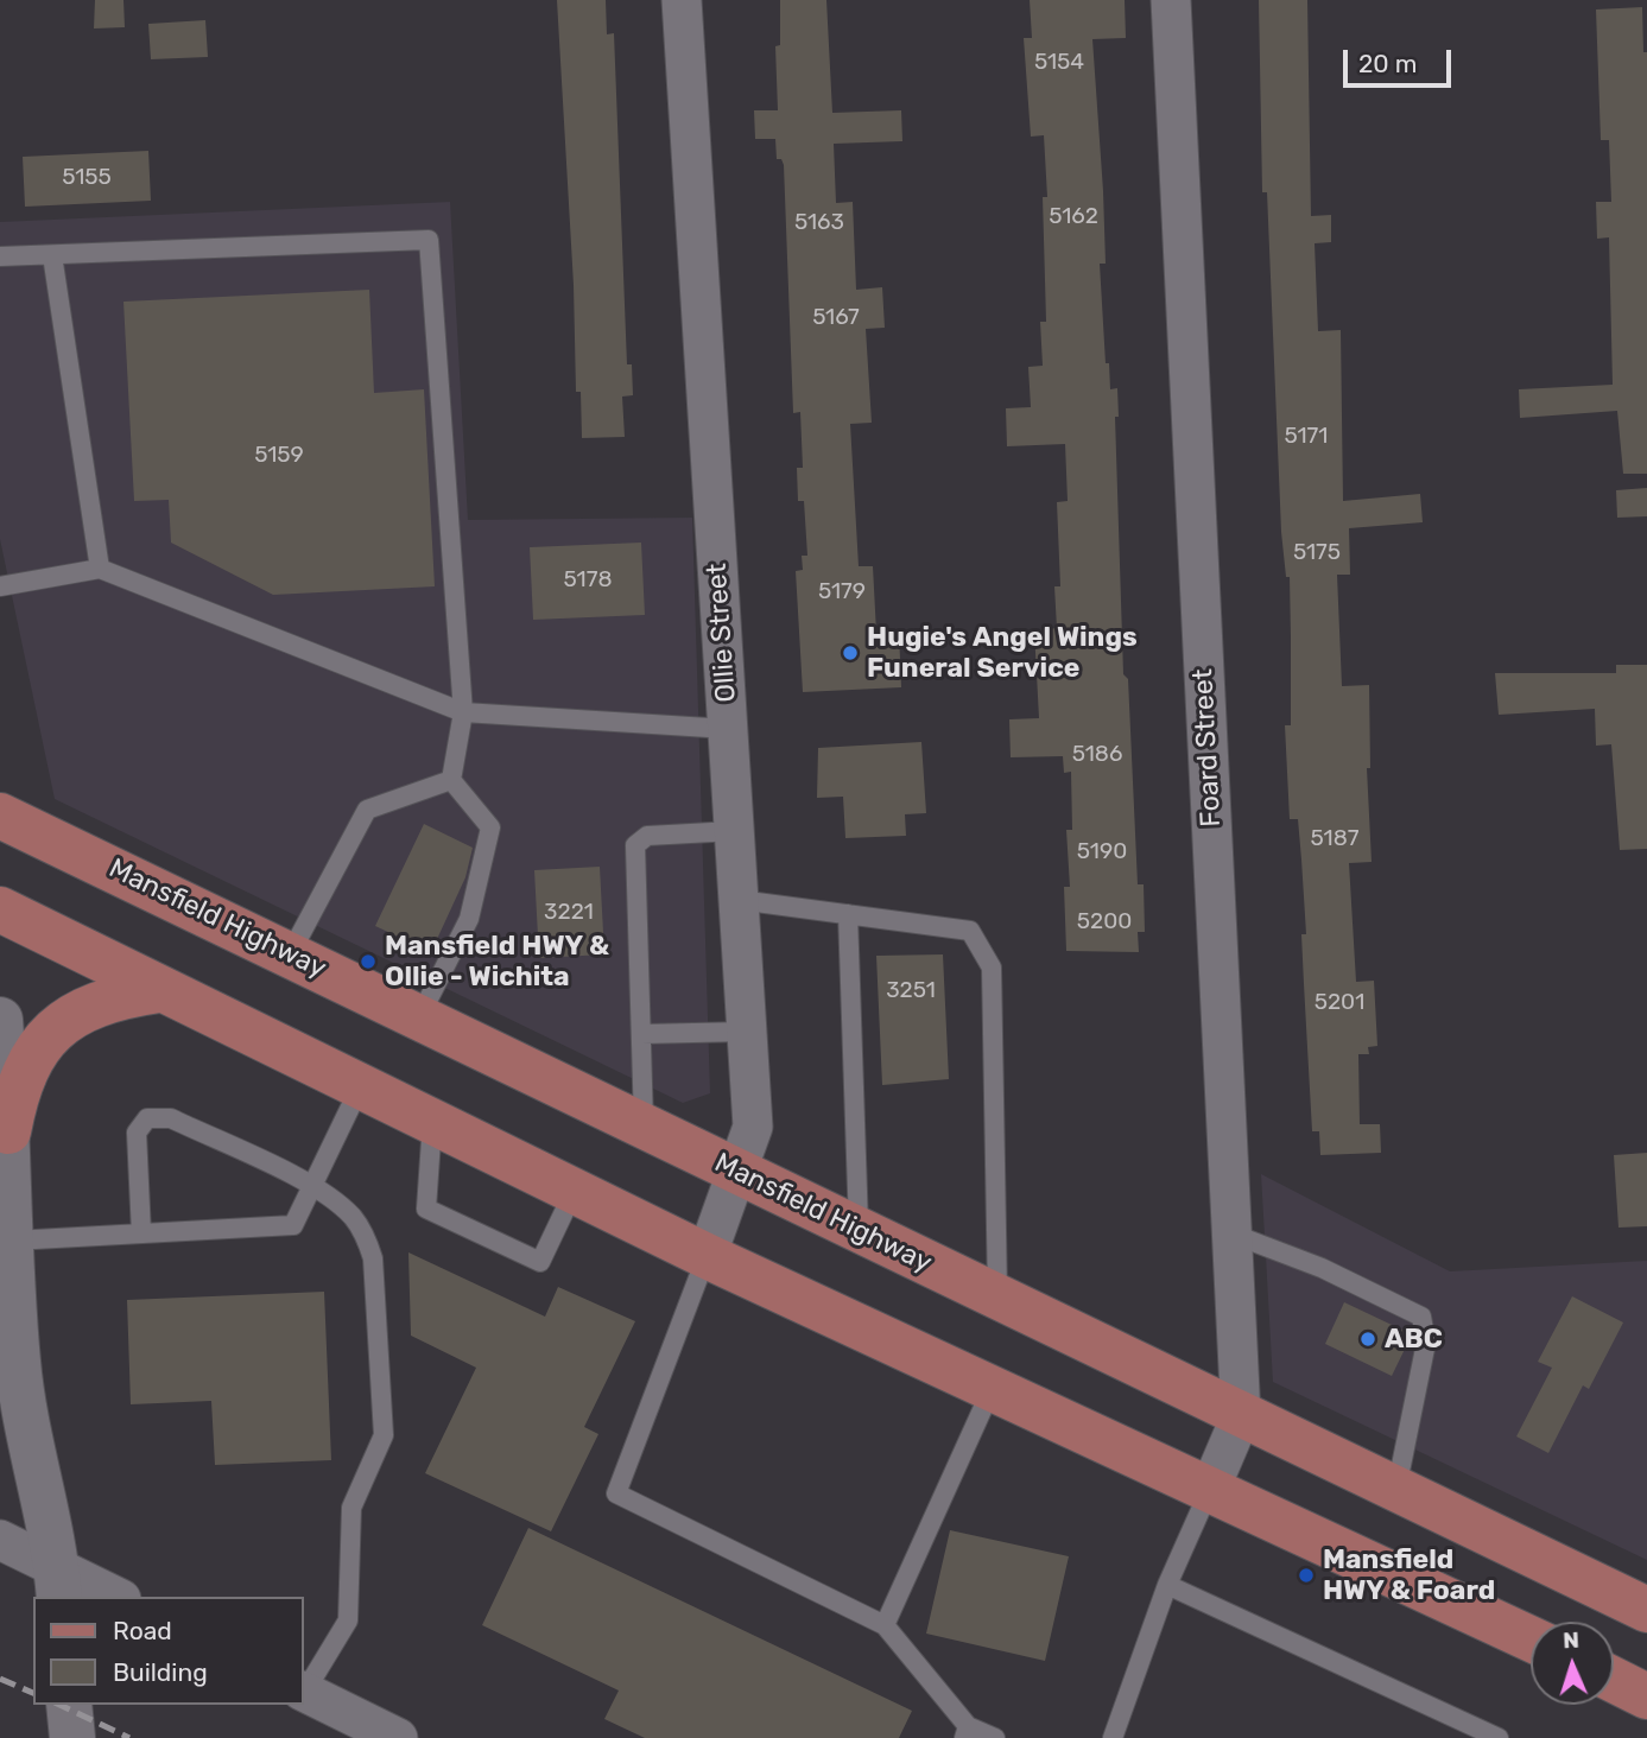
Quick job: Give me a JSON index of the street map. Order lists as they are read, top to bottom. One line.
{"streets":{"main road":["Mansfield Highway"],"street":["Ollie Street","Foard Street"]},"crossings":[["Ollie Street","Mansfield Highway"],["Foard Street","Mansfield Highway"]],"places":["Hugie's Angel Wings Funeral Service","Mansfield HWY & Ollie - Wichita","ABC","Mansfield HWY & Foard"],"house_numbers":["5154","5155","5162","5163","5167","5171","5159","5175","5178","5179","5186","5187","5190","3221","5200","3251","5201"],"legend":["Road","Building"],"scale_bar":"20 m","north":"top"}
